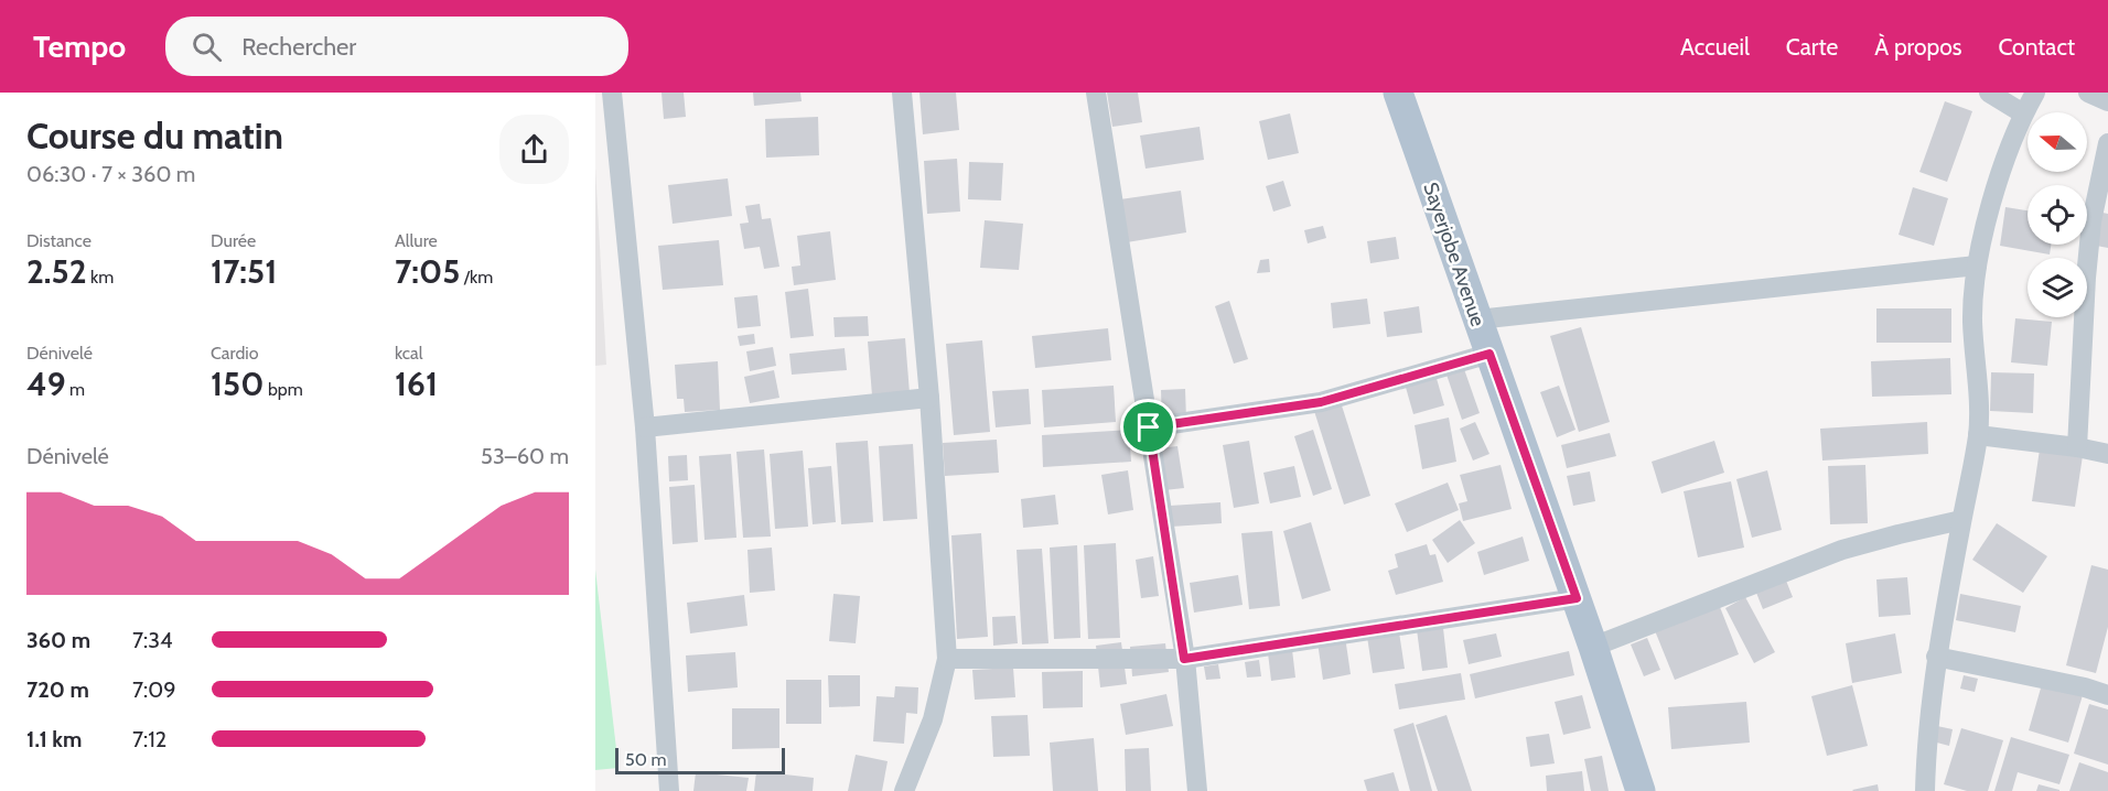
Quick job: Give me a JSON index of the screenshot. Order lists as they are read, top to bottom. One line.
{"streets":{"main road":["Sayerjobe Avenue"]},"scale_bar":"50 m","north":"left","page":{"header":"Tempo","search":"Rechercher","nav":["Accueil","Carte","À propos","Contact"],"heading":["Course du matin","06:30 · 7 × 360 m"],"stats":[["Distance","2.52 km"],["Durée","17:51"],["Allure","7:05 /km"],["Dénivelé","49 m"],["Cardio","150 bpm"],["kcal","161"]],"chart":["Dénivelé","53–60 m"],"list":[{"name":"360 m","note":"7:34"},{"name":"720 m","note":"7:09"},{"name":"1.1 km","note":"7:12"}],"scale":"50 m"}}
